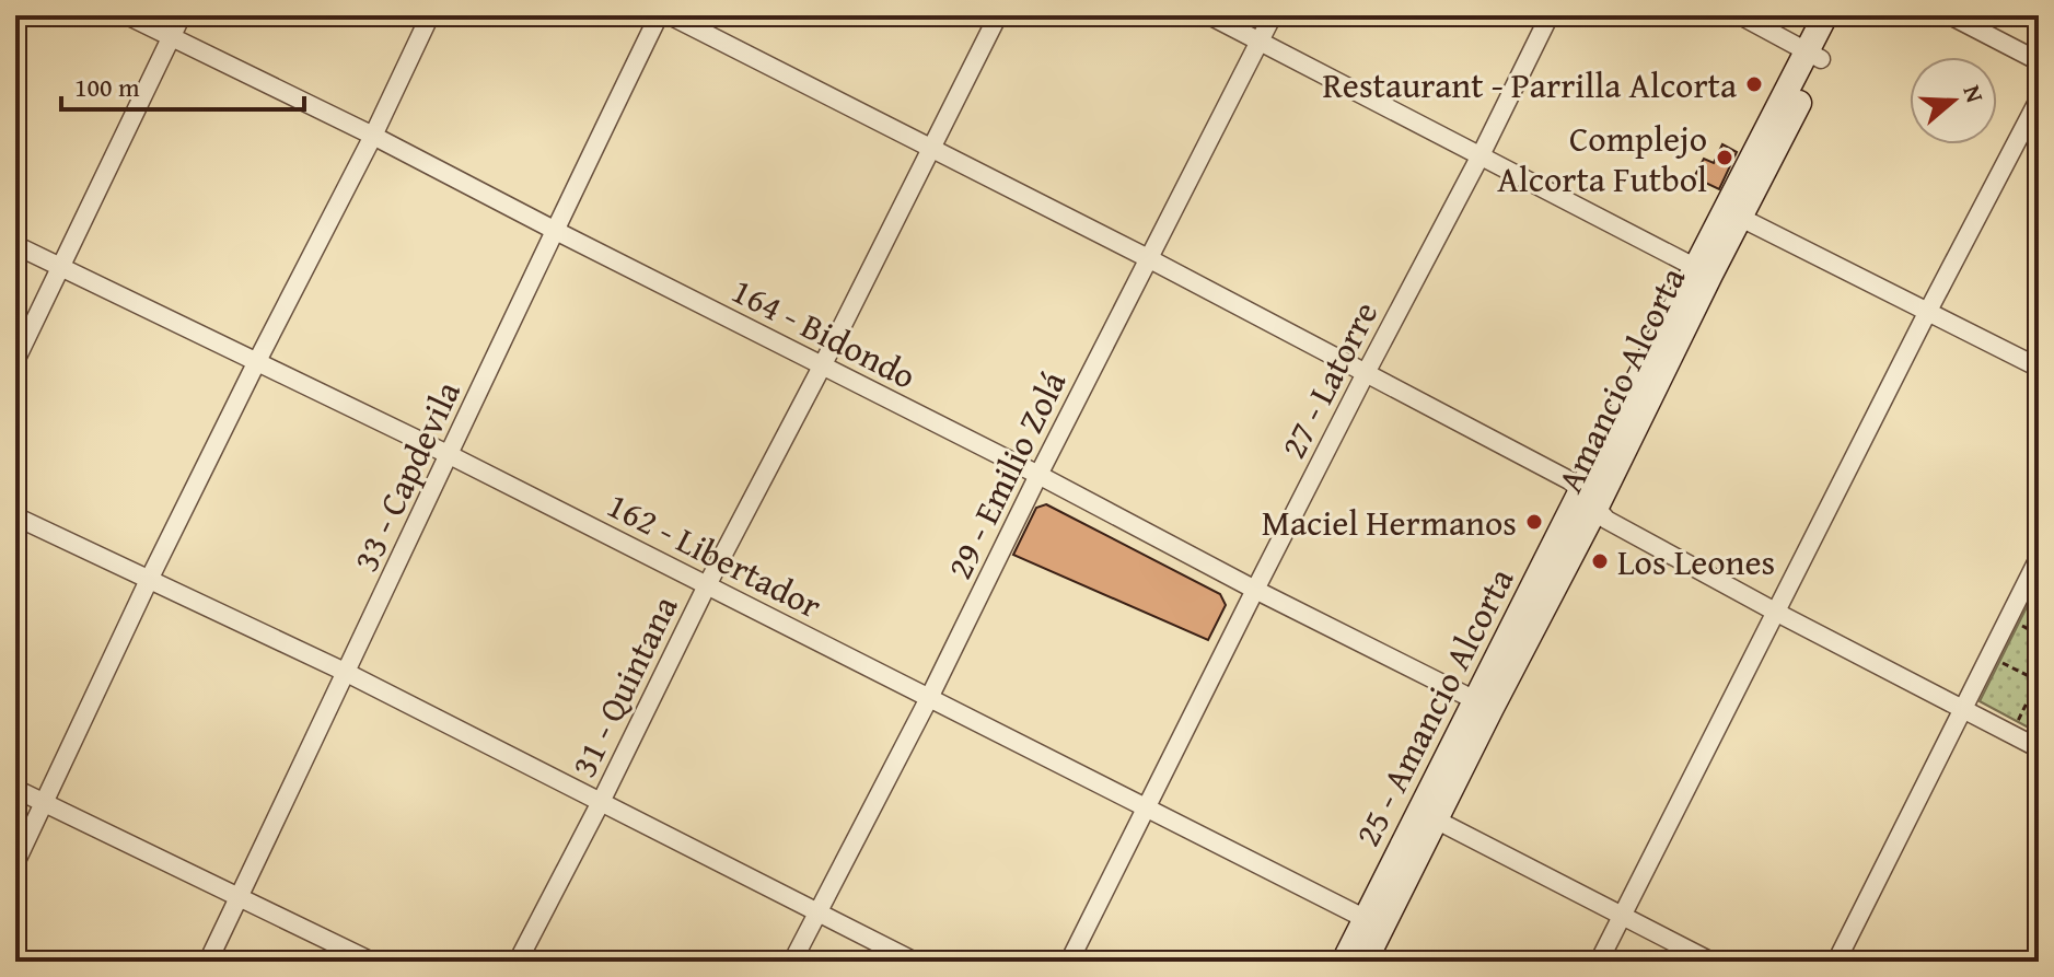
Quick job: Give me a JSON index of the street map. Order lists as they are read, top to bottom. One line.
{"streets":{"main road":["Amancio Alcorta","25 - Amancio Alcorta"],"street":["164 - Bidondo","27 - Latorre","29 - Emilio Zolá","33 - Capdevila","162 - Libertador","31 - Quintana"]},"crossings":[["164 - Bidondo","27 - Latorre"],["164 - Bidondo","29 - Emilio Zolá"],["164 - Bidondo","33 - Capdevila"],["164 - Bidondo","31 - Quintana"],["164 - Bidondo","25 - Amancio Alcorta"],["27 - Latorre","162 - Libertador"],["Amancio Alcorta","25 - Amancio Alcorta"],["29 - Emilio Zolá","162 - Libertador"],["33 - Capdevila","162 - Libertador"],["162 - Libertador","31 - Quintana"],["162 - Libertador","25 - Amancio Alcorta"]],"places":["Restaurant - Parrilla Alcorta","Complejo Alcorta Futbol","Maciel Hermanos","Los Leones"],"scale_bar":"100 m","north":"right"}
